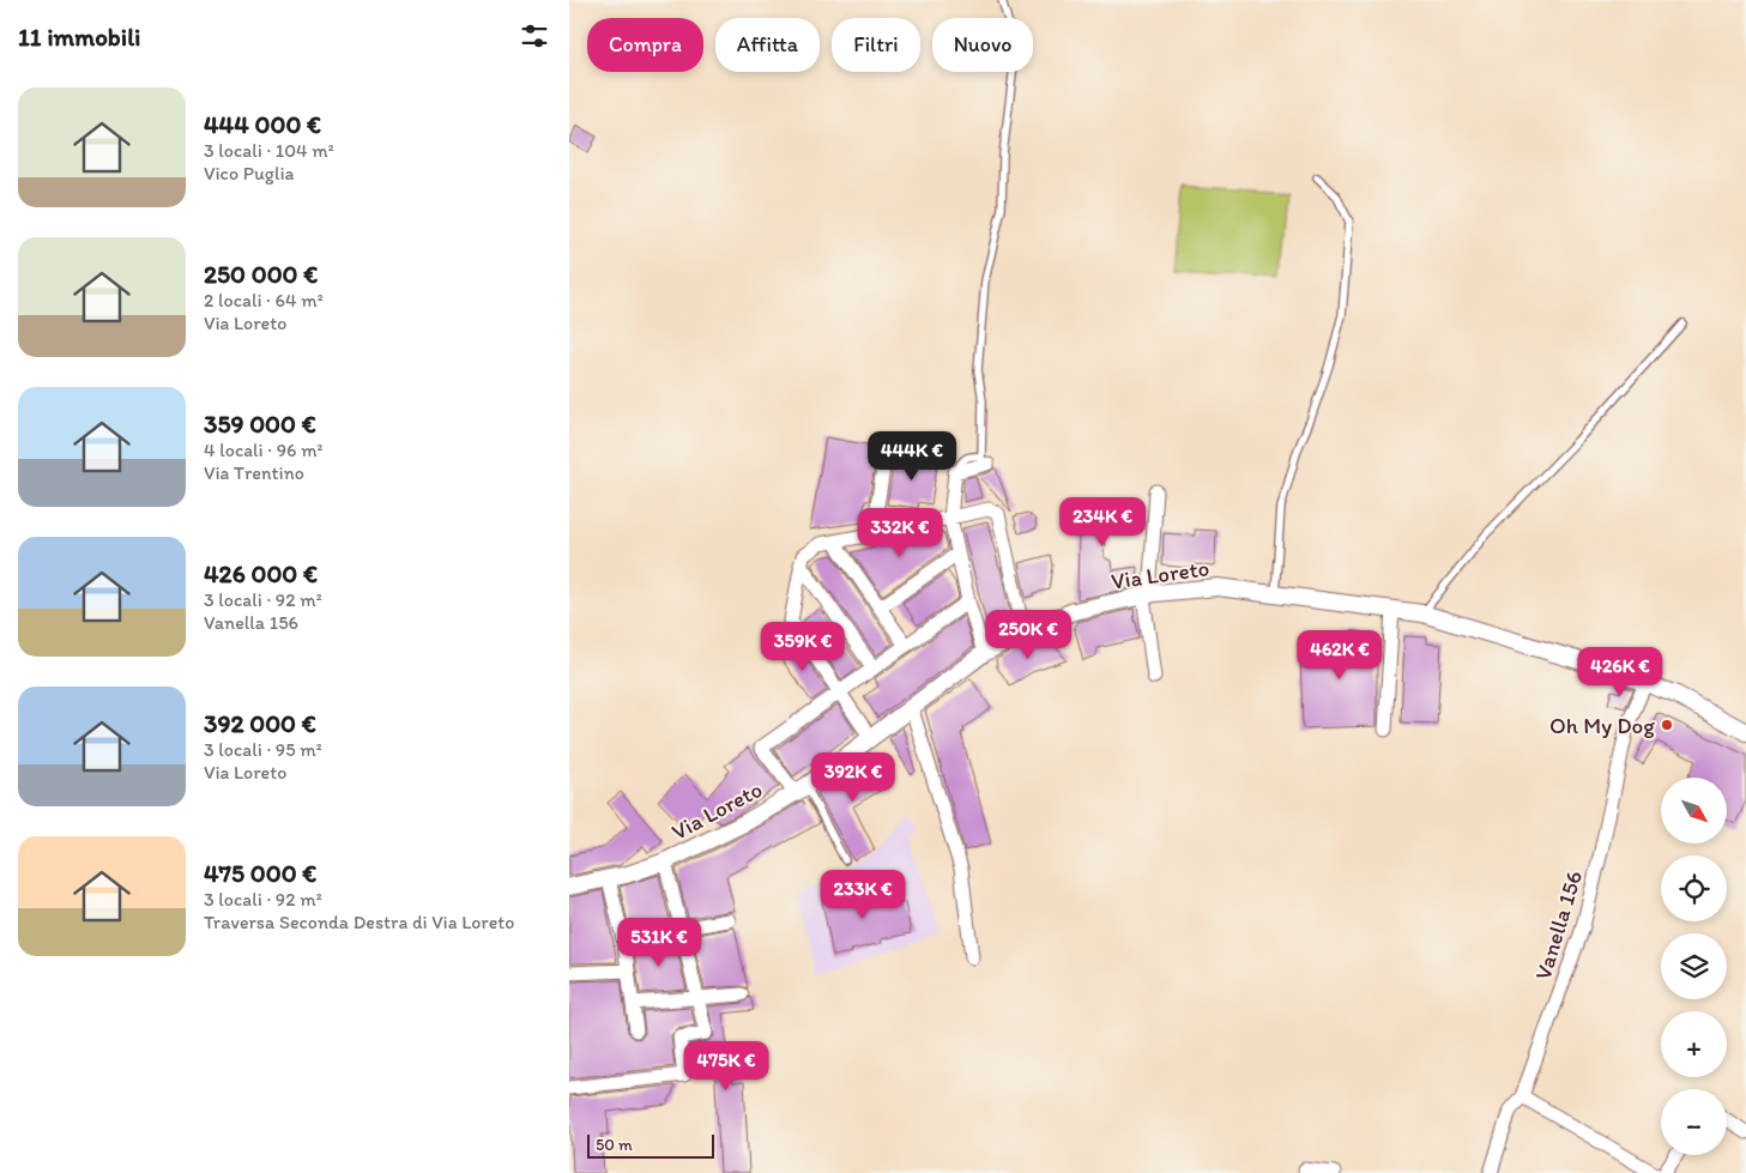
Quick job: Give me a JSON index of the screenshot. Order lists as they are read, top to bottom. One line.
{"streets":{"street":["Via Loreto","Vanella 156"]},"crossings":[["Via Loreto","Vanella 156"]],"places":["Oh My Dog"],"scale_bar":"50 m","north":"bottom right","page":{"heading":"11 immobili","chip":["Compra","Affitta","Filtri","Nuovo"],"list":[{"name":"444 000 €","note":"3 locali · 104 m² · Vico Puglia"},{"name":"250 000 €","note":"2 locali · 64 m² · Via Loreto"},{"name":"359 000 €","note":"4 locali · 96 m² · Via Trentino"},{"name":"426 000 €","note":"3 locali · 92 m² · Vanella 156"},{"name":"392 000 €","note":"3 locali · 95 m² · Via Loreto"},{"name":"475 000 €","note":"3 locali · 92 m² · Traversa Seconda Destra di Via Loreto"}],"price":["444K €","234K €","332K €","250K €","359K €","462K €","426K €","392K €","233K €","531K €","475K €"],"map_buttons":["+","−"],"scale":"50 m"}}
